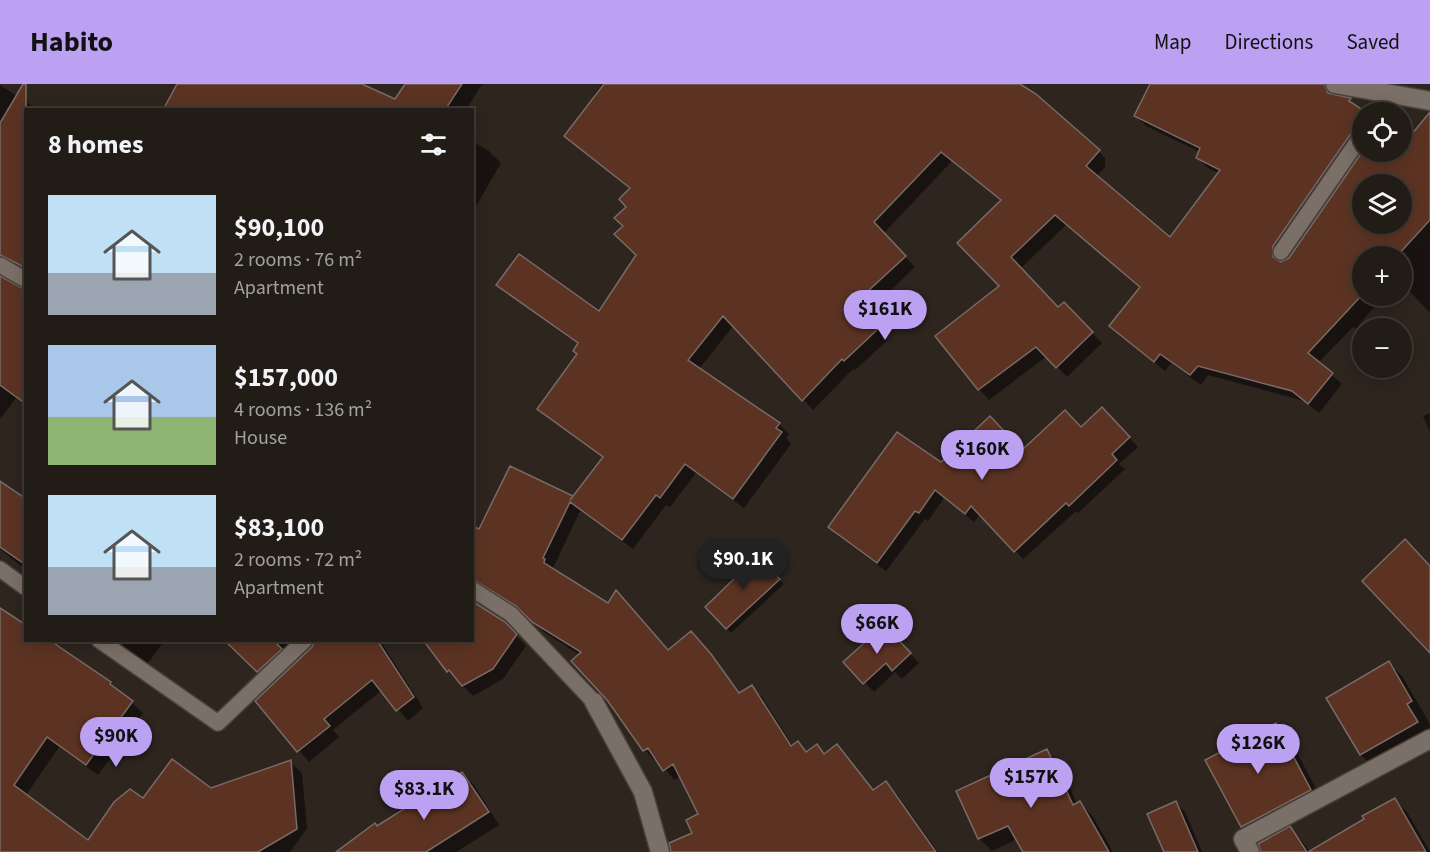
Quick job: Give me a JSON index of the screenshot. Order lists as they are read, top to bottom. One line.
{"page":{"header":"Habito","nav":["Map","Directions","Saved"],"map_buttons":["+","−"],"heading":"8 homes","list":[{"name":"$90,100","note":"2 rooms · 76 m² · Apartment"},{"name":"$157,000","note":"4 rooms · 136 m² · House"},{"name":"$83,100","note":"2 rooms · 72 m² · Apartment"}],"price":["$161K","$160K","$90.1K","$66K","$90K","$126K","$157K","$83.1K"]}}
